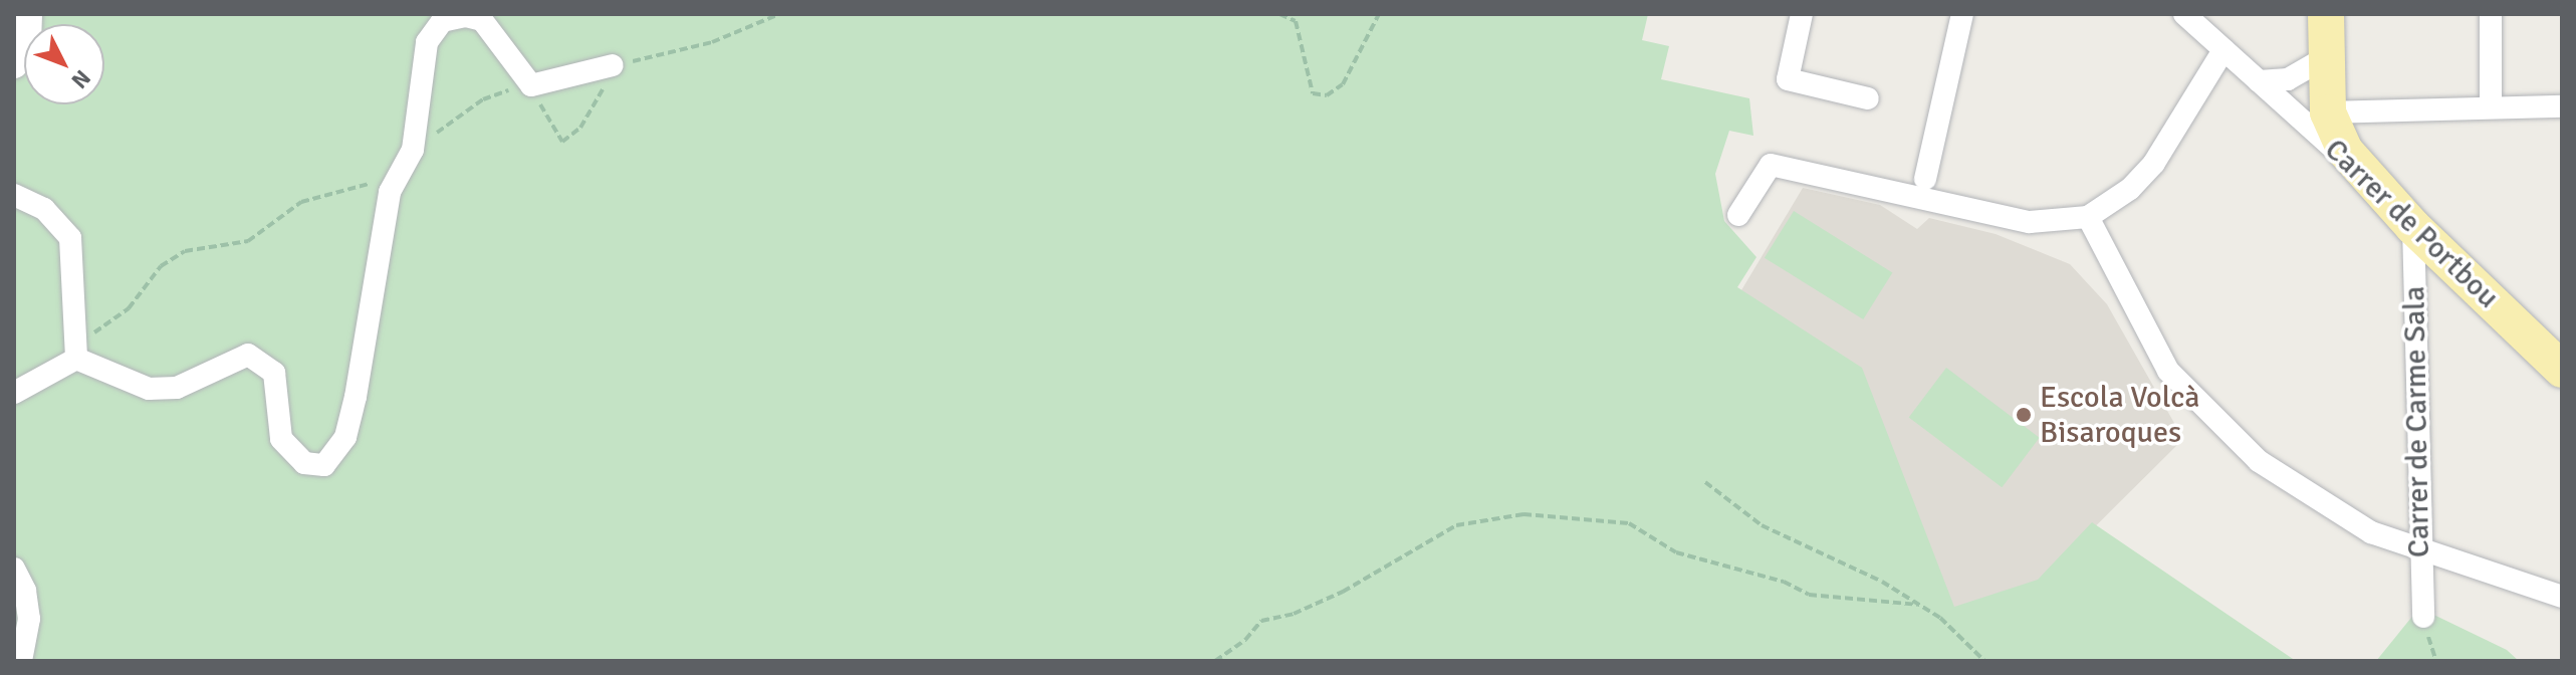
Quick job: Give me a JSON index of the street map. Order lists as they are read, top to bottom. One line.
{"streets":{"main road":["Carrer de Portbou"],"street":["Carrer de Carme Sala"]},"crossings":[["Carrer de Portbou","Carrer de Carme Sala"]],"places":["Escola Volcà Bisaroques"],"north":"bottom right"}
